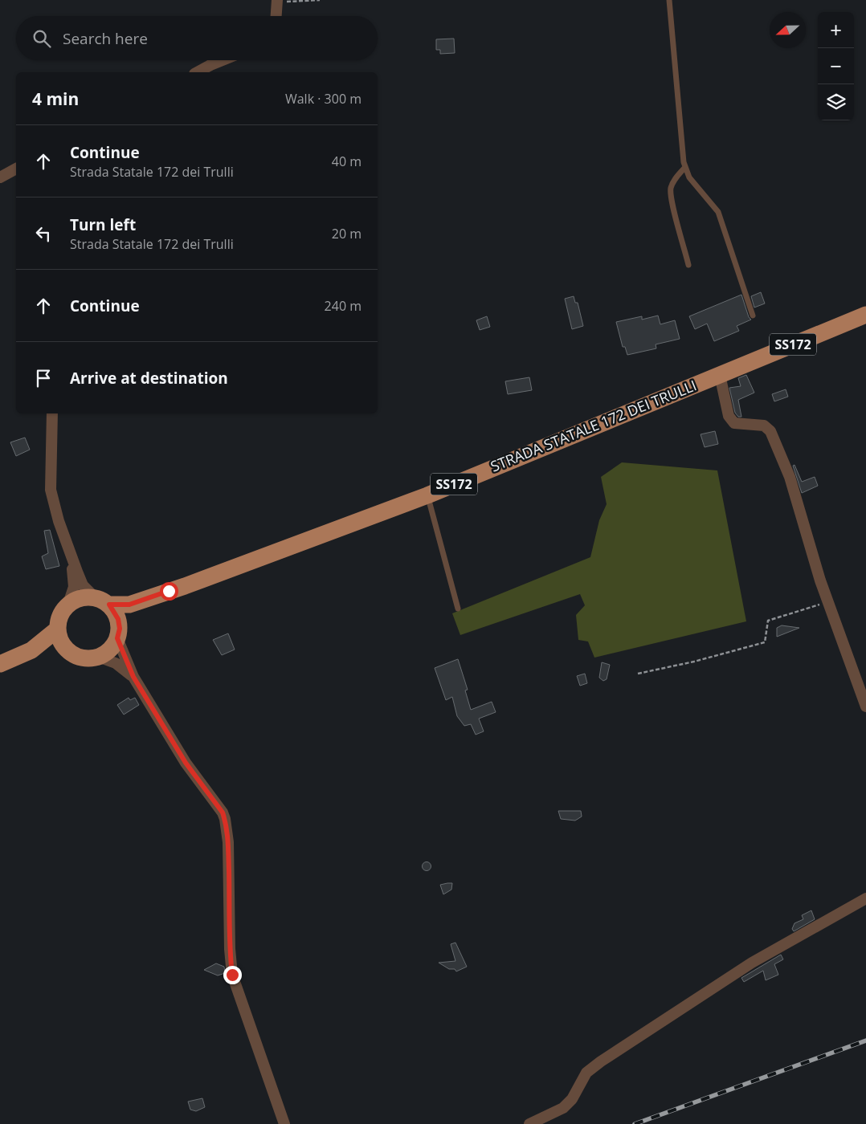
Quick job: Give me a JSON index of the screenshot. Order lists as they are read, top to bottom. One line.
{"streets":{"main road":["SS172","STRADA STATALE 172 DEI TRULLI"]},"north":"left","page":{"map_buttons":["+","−"],"search":"Search here","heading":["4 min","Walk · 300 m"],"list":[["Continue","Strada Statale 172 dei Trulli","40 m"],["Turn left","Strada Statale 172 dei Trulli","20 m"],["Continue","240 m"],"Arrive at destination"]}}
